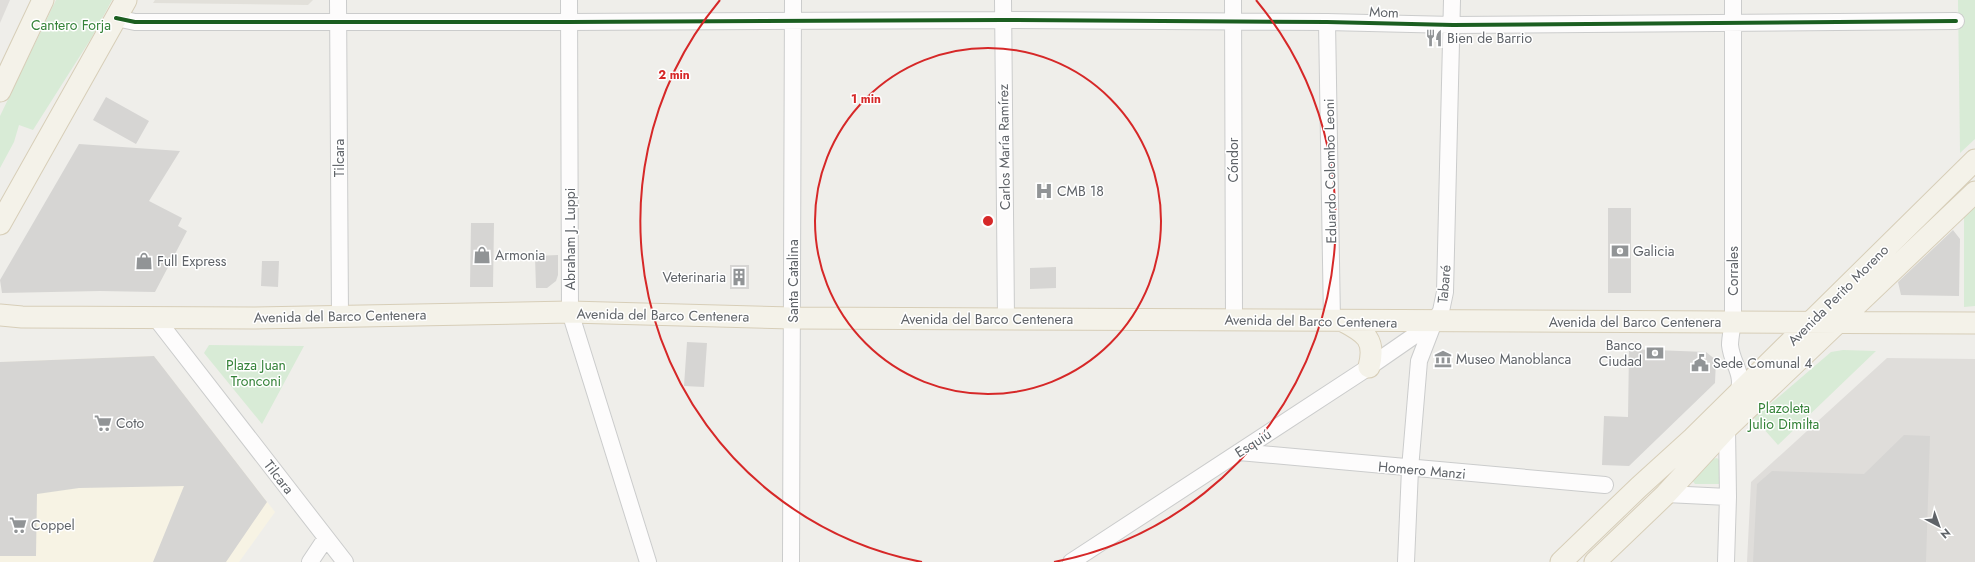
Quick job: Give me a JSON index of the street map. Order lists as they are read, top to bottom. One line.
{"streets":{"main road":["Avenida Perito Moreno","Avenida del Barco Centenera"],"street":["Mom","Carlos María Ramírez","Tilcara","Cóndor","Eduardo Colombo Leoni","Abraham J. Luppi","Corrales","Santa Catalina","Tabaré","Esquiú","Homero Manzi"]},"crossings":[["Mom","Carlos María Ramírez"],["Mom","Tilcara"],["Mom","Cóndor"],["Mom","Eduardo Colombo Leoni"],["Mom","Abraham J. Luppi"],["Mom","Corrales"],["Mom","Santa Catalina"],["Mom","Tabaré"],["Carlos María Ramírez","Avenida del Barco Centenera"],["Tilcara","Avenida del Barco Centenera"],["Cóndor","Avenida del Barco Centenera"],["Eduardo Colombo Leoni","Avenida del Barco Centenera"],["Abraham J. Luppi","Avenida del Barco Centenera"],["Corrales","Avenida Perito Moreno"],["Corrales","Avenida del Barco Centenera"],["Santa Catalina","Avenida del Barco Centenera"],["Tabaré","Avenida del Barco Centenera"],["Tabaré","Esquiú"],["Tabaré","Homero Manzi"],["Avenida Perito Moreno","Avenida del Barco Centenera"],["Avenida del Barco Centenera","Esquiú"],["Esquiú","Homero Manzi"]],"parks":["Cantero Forja","Plaza Juan Tronconi","Plazoleta Julio Dimilta"],"places":{"restaurant":["Bien de Barrio"],"hospital":["CMB 18"],"bank":["Galicia","Banco Ciudad"],"shop":["Armonia","Full Express"],"building":["Veterinaria"],"museum":["Museo Manoblanca"],"public building":["Sede Comunal 4"],"supermarket":["Coto","Coppel"]},"north":"bottom right","rings":["2 min","1 min"]}
